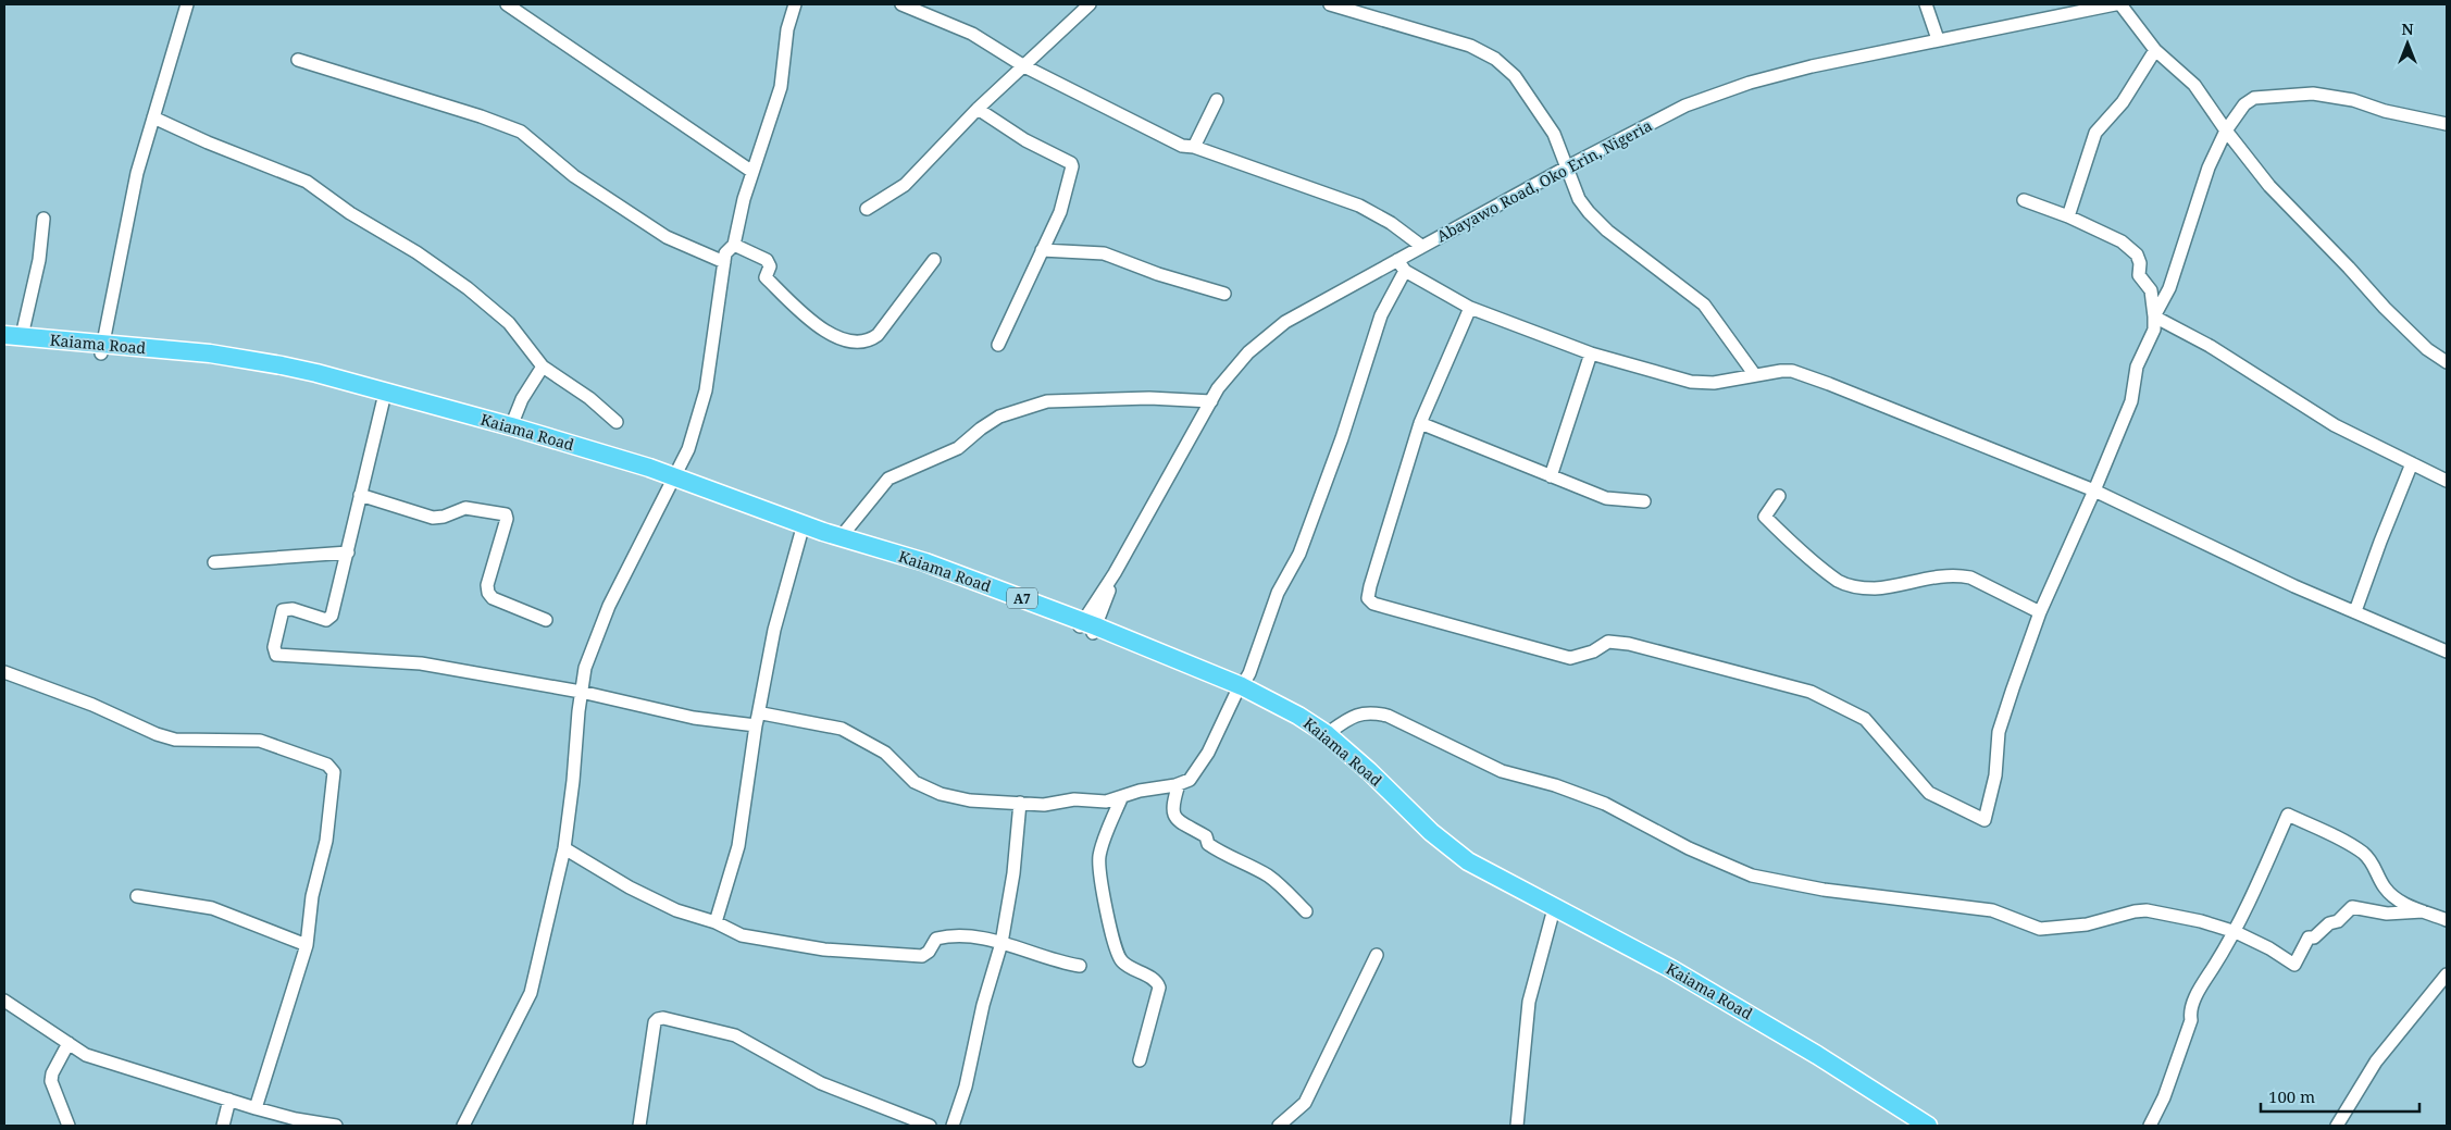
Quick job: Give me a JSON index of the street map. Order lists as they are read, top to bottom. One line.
{"streets":{"highway":["Kaiama Road","A7"],"street":["Abayawo Road, Oko Erin, Nigeria"]},"crossings":[["Abayawo Road, Oko Erin, Nigeria","Kaiama Road"]],"scale_bar":"100 m","north":"top"}
